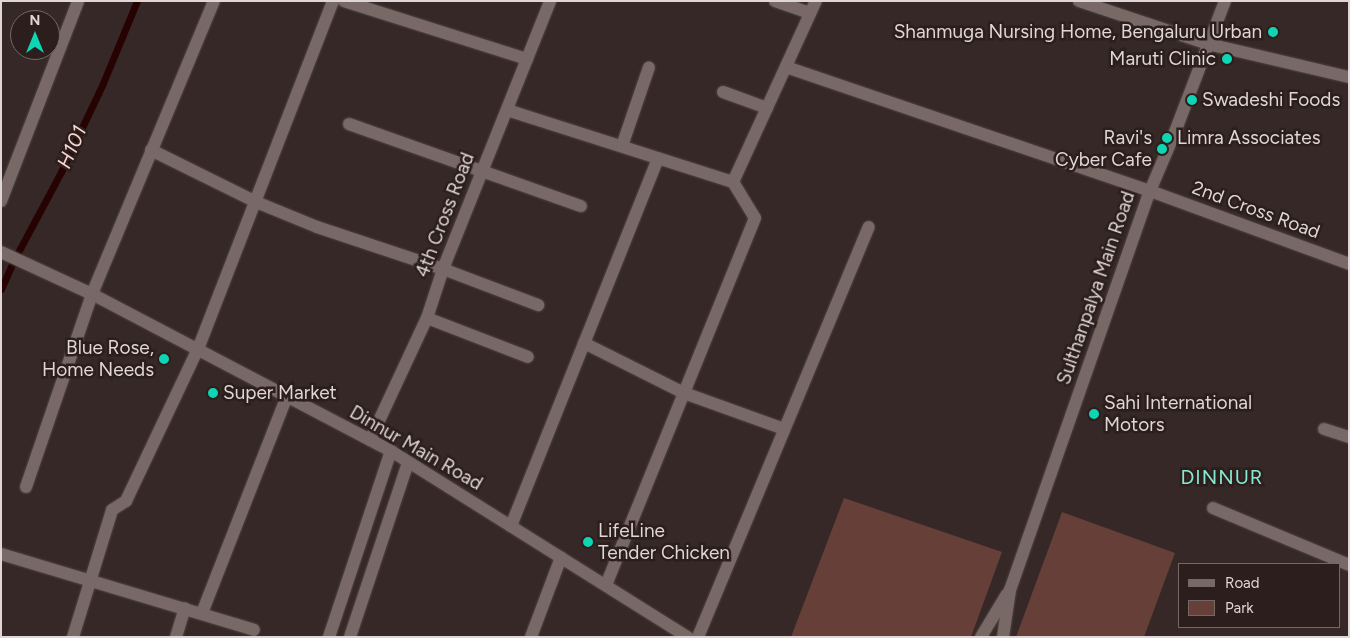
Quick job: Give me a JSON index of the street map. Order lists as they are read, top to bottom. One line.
{"streets":{"street":["2nd Cross Road","4th Cross Road","Sulthanpalya Main Road","Dinnur Main Road"]},"crossings":[["2nd Cross Road","Sulthanpalya Main Road"],["4th Cross Road","Dinnur Main Road"]],"districts":["DINNUR"],"water":["H101"],"places":["Shanmuga Nursing Home, Bengaluru Urban","Maruti Clinic","Swadeshi Foods","Limra Associates","Ravi's Cyber Cafe","Blue Rose, Home Needs","Super Market","Sahi International Motors","LifeLine Tender Chicken"],"legend":["Road","Park"],"north":"top"}
